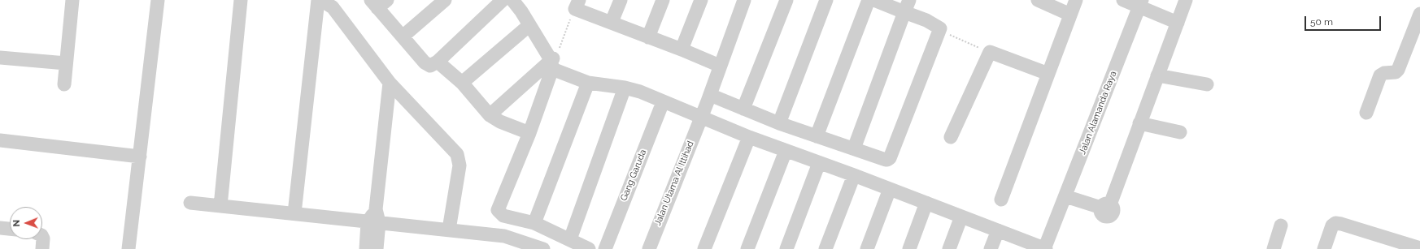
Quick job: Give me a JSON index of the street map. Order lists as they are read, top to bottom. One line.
{"streets":{"street":["Jalan Alamanda Raya","Gang Garuda","Jalan Utama Al Ittihad"]},"scale_bar":"50 m","north":"left"}
